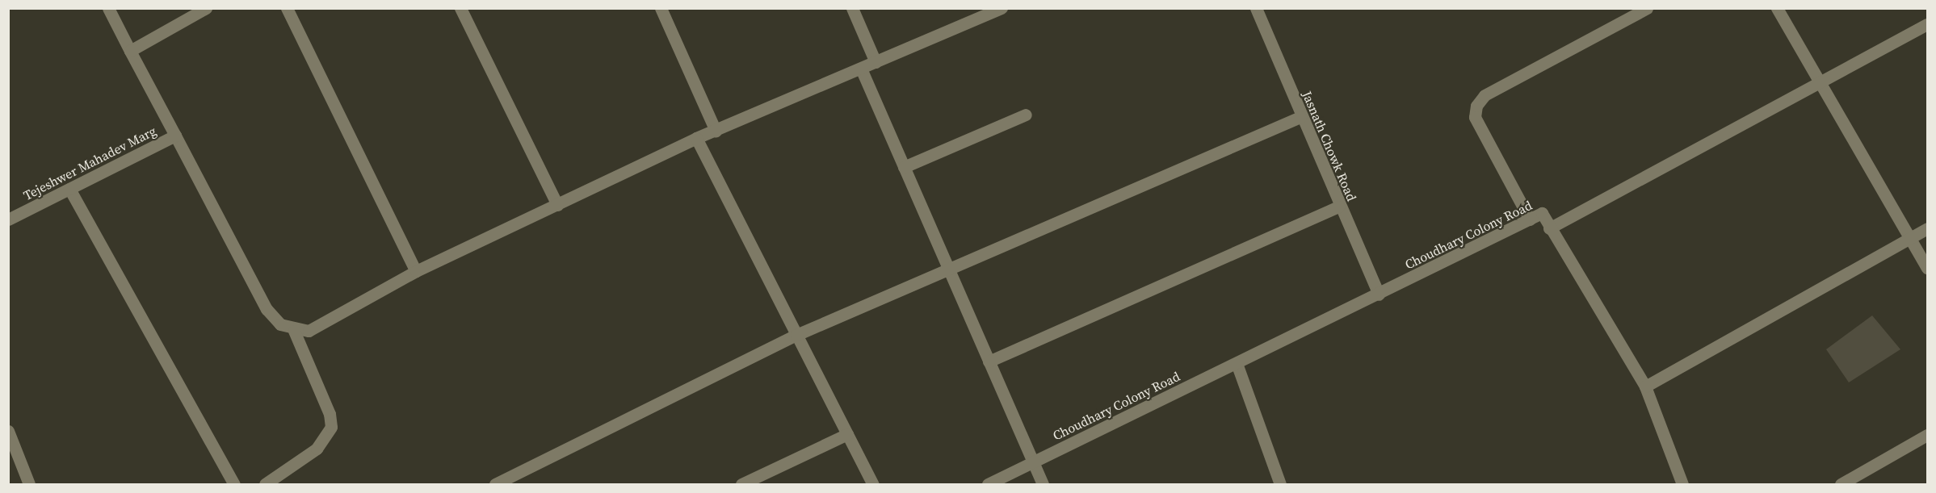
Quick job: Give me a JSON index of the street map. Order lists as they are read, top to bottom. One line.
{"streets":{"street":["Jasnath Chowk Road","Tejeshwer Mahadev Marg","Choudhary Colony Road"]},"crossings":[["Jasnath Chowk Road","Choudhary Colony Road"]]}
